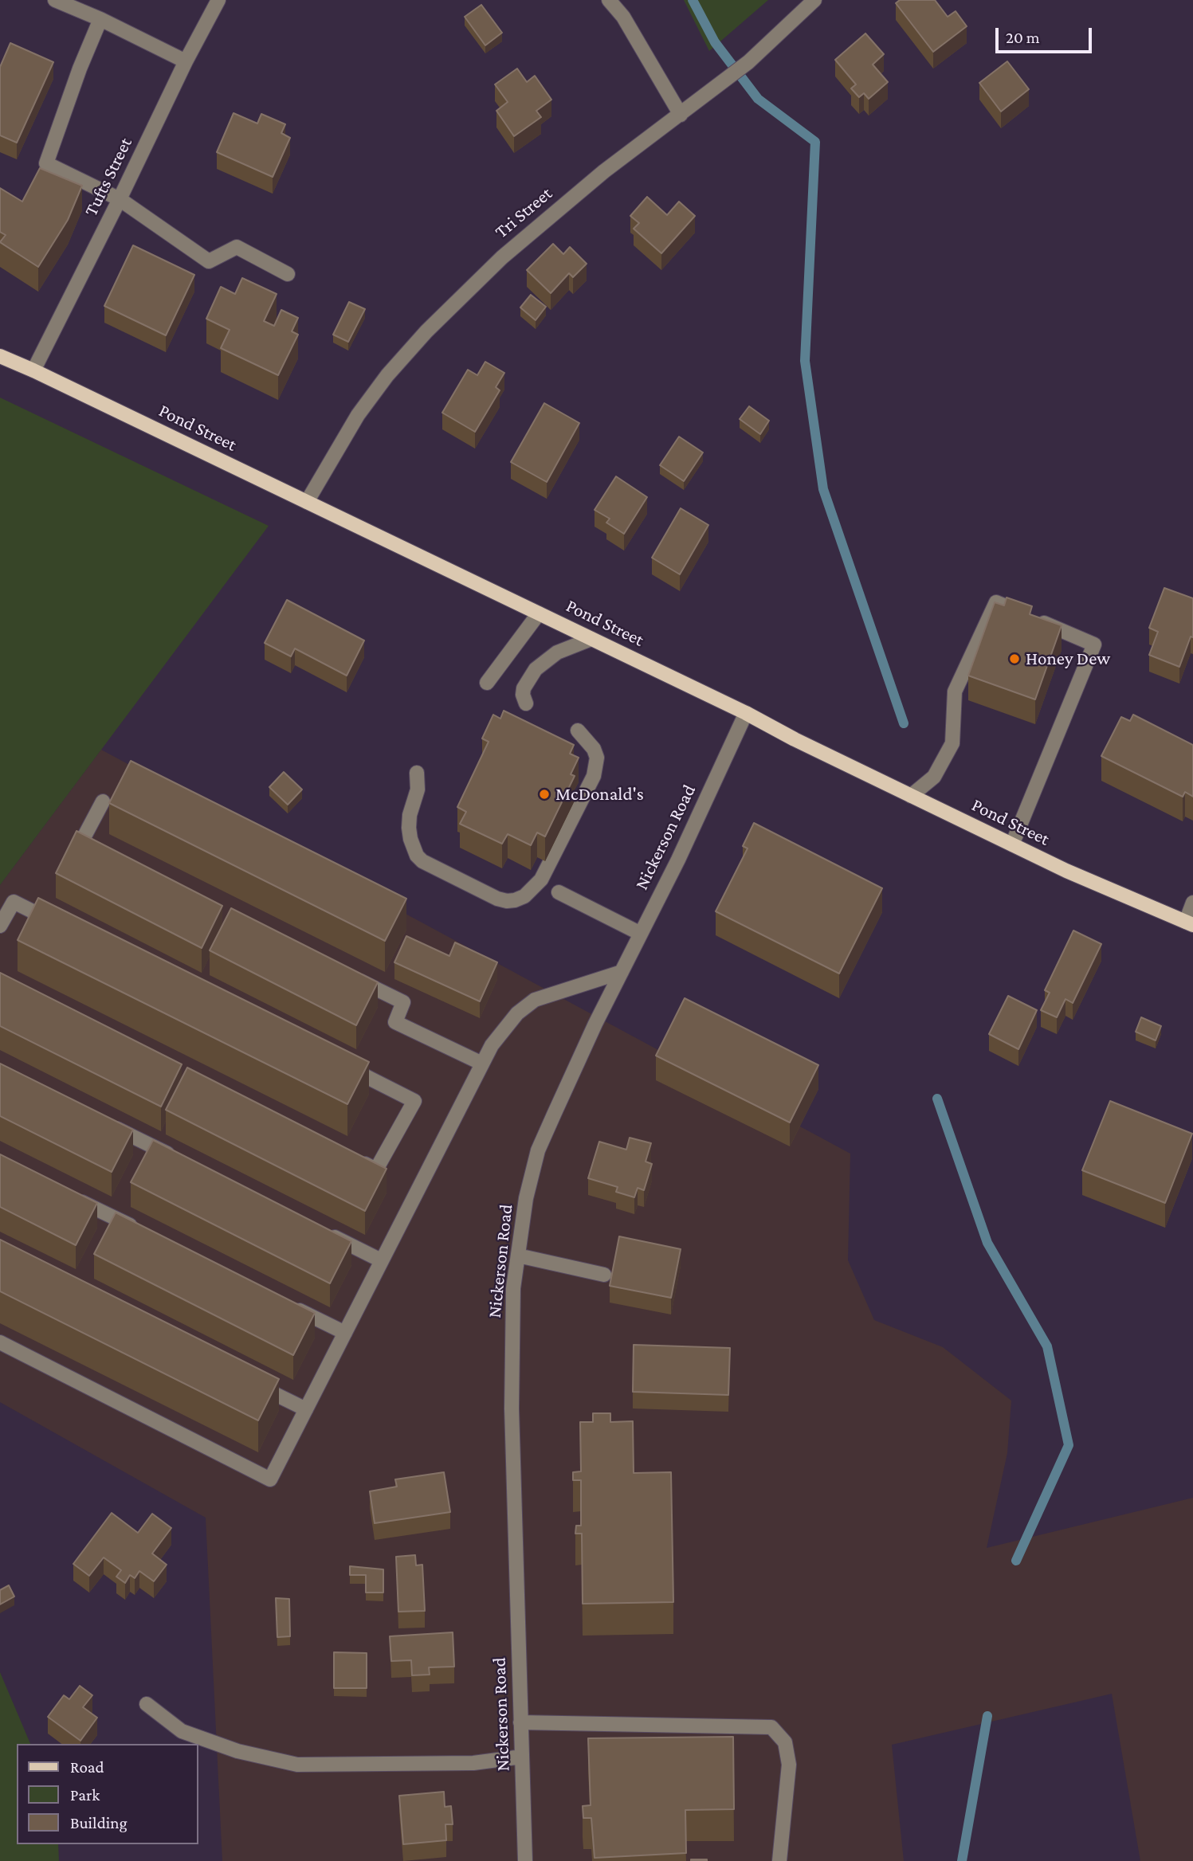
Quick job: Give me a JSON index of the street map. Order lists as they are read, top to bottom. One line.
{"streets":{"main road":["Pond Street"],"street":["Tufts Street","Tri Street","Nickerson Road"]},"crossings":[["Tufts Street","Pond Street"],["Tri Street","Pond Street"],["Pond Street","Nickerson Road"]],"places":["Honey Dew","McDonald's"],"legend":["Road","Park","Building"],"scale_bar":"20 m"}
